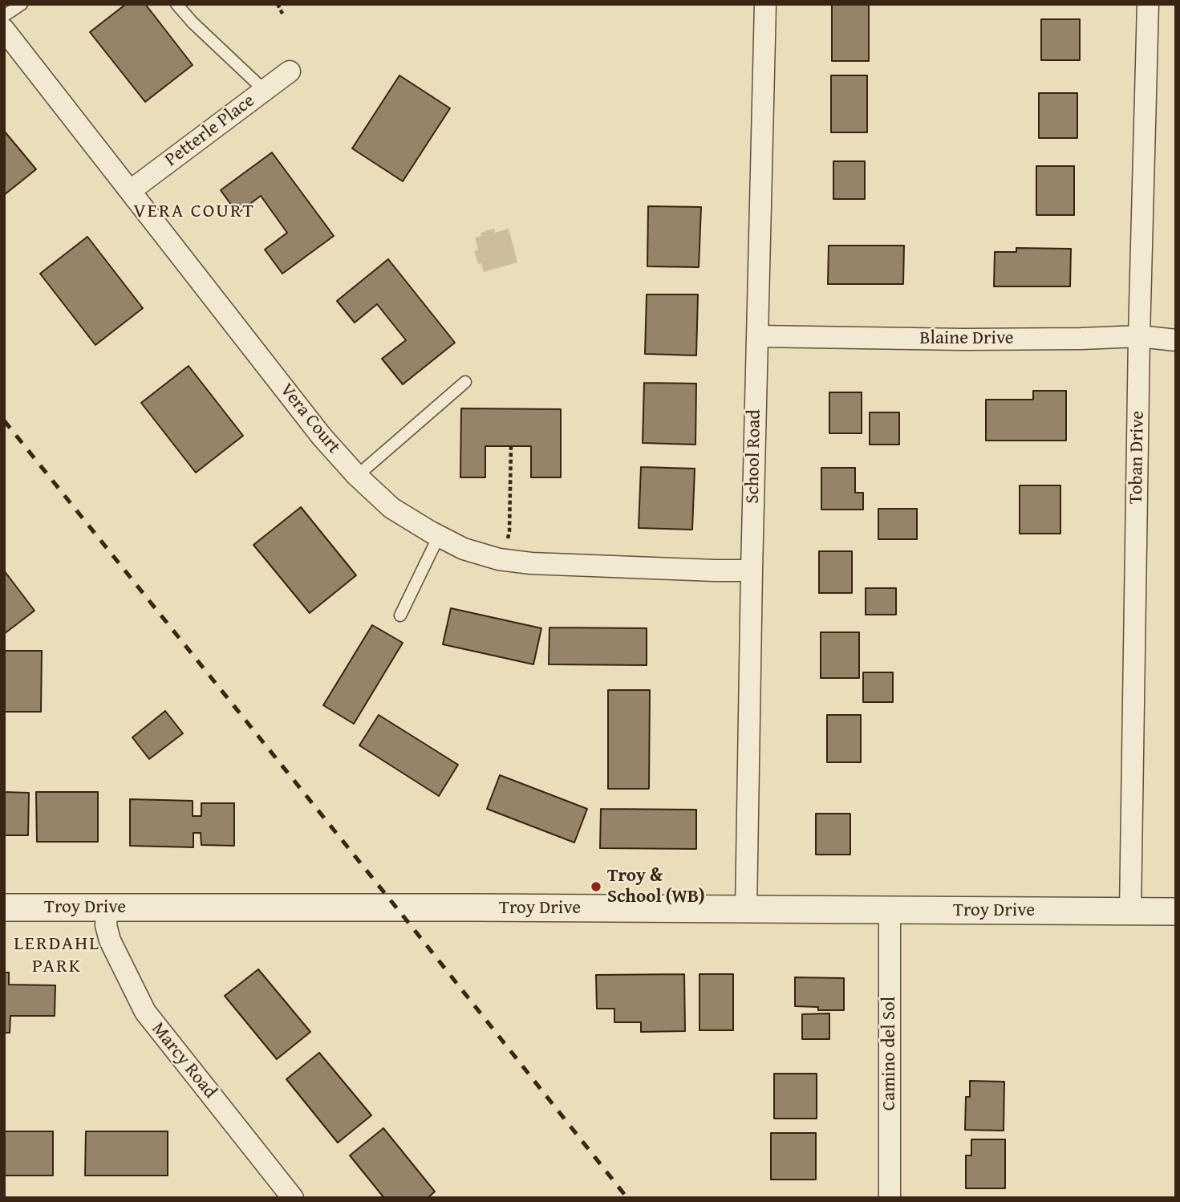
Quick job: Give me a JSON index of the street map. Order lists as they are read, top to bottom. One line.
{"streets":{"street":["Petterle Place","Blaine Drive","Vera Court","School Road","Toban Drive","Troy Drive","Camino del Sol","Marcy Road"]},"crossings":[["Petterle Place","Vera Court"],["Blaine Drive","School Road"],["Blaine Drive","Toban Drive"],["Vera Court","School Road"],["School Road","Troy Drive"],["Toban Drive","Troy Drive"],["Troy Drive","Camino del Sol"],["Troy Drive","Marcy Road"]],"districts":["VERA COURT","LERDAHL PARK"],"places":["Troy & School (WB)"]}
